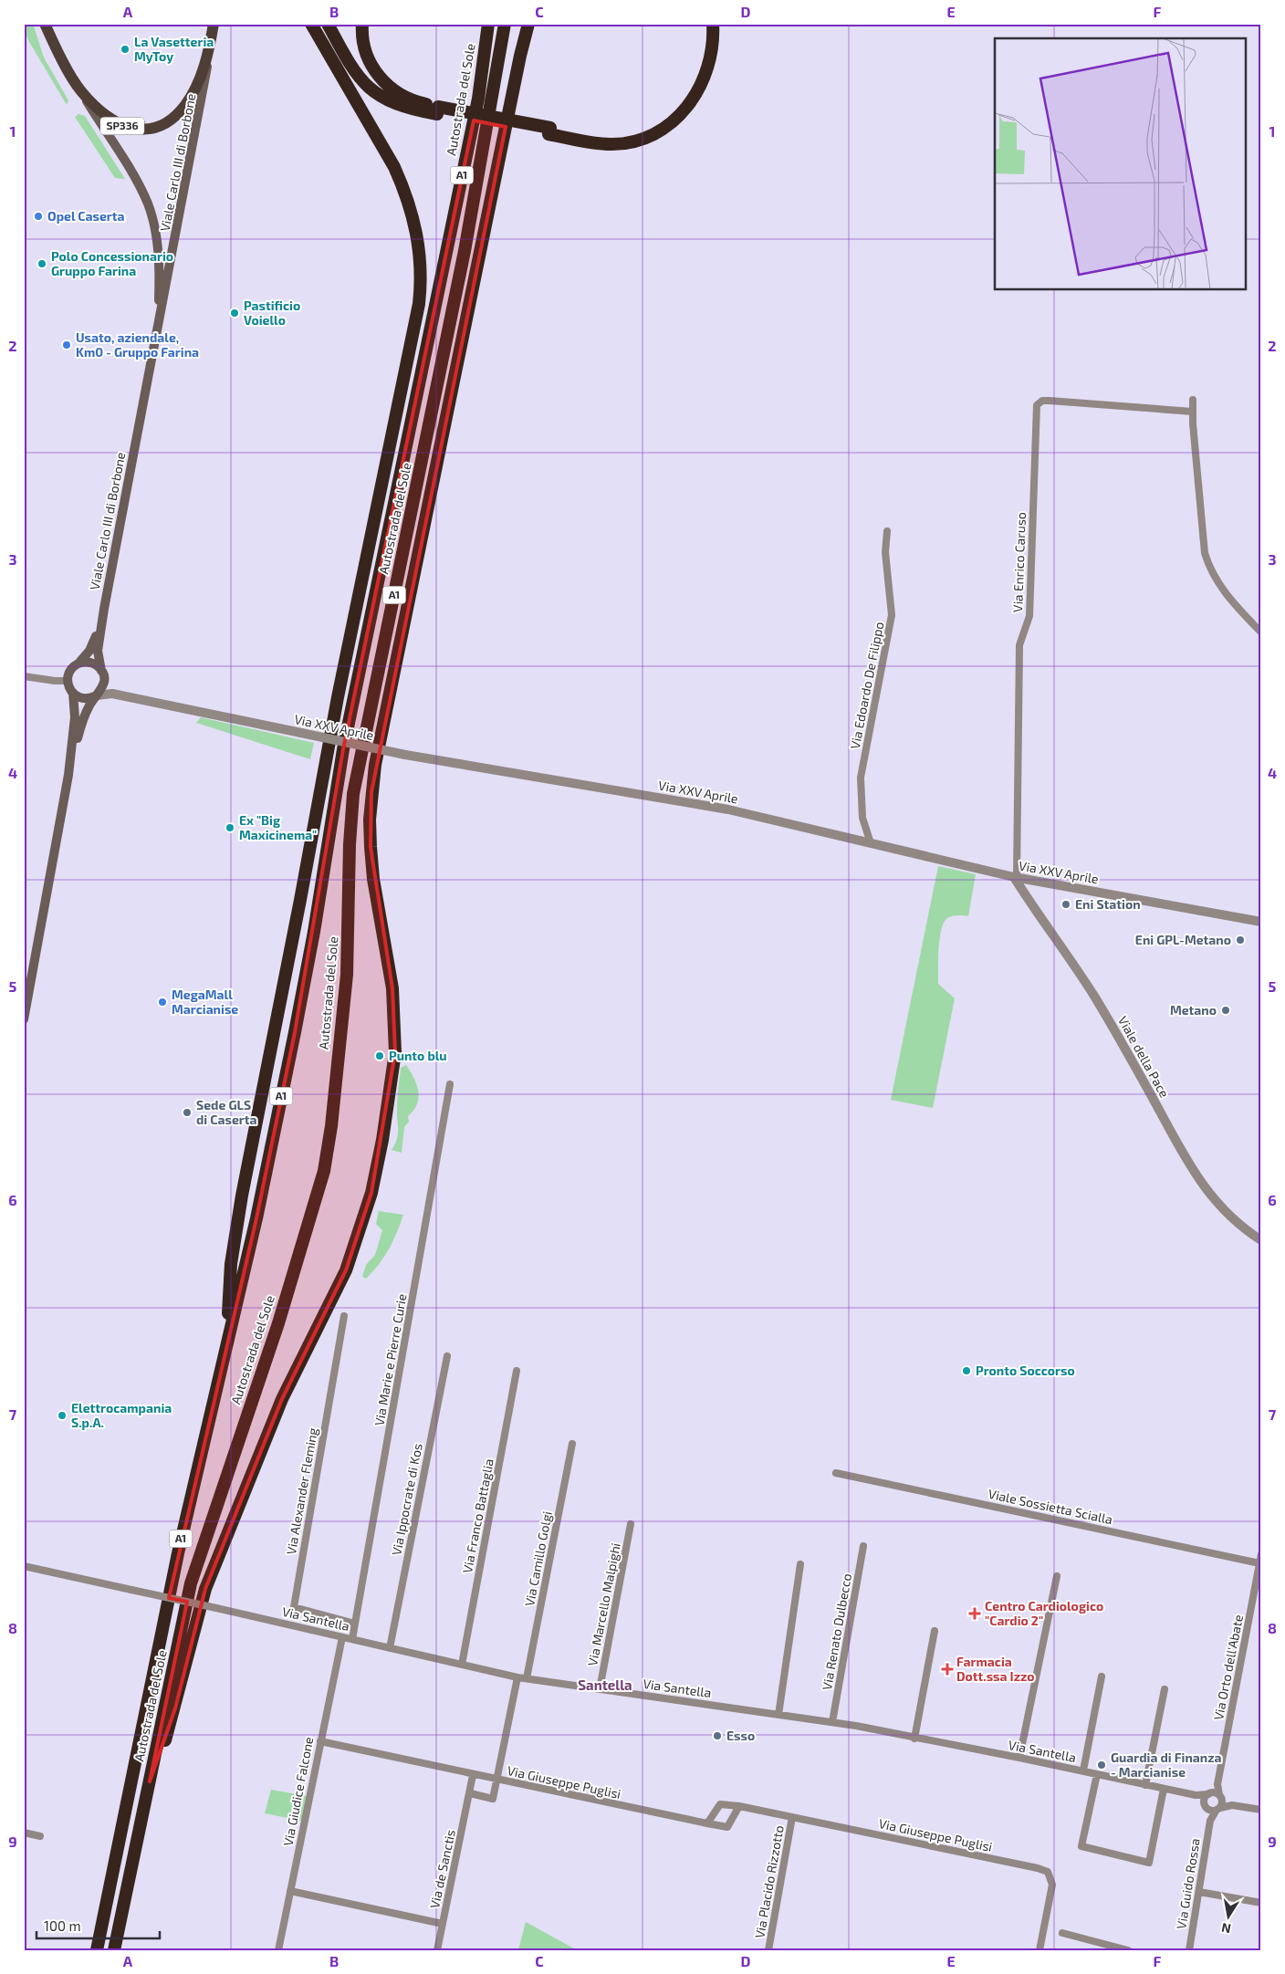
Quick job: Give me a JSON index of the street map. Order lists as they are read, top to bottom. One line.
{"streets":{"highway":["Autostrada del Sole","A1"],"main road":["SP336","Viale Carlo III di Borbone"],"street":["Via Enrico Caruso","Via Edoardo De Filippo","Via XXV Aprile","Viale della Pace","Via Marie e Pierre Curie","Via Alexander Fleming","Via Ippocrate di Kos","Viale Sossietta Scialla","Via Franco Battaglia","Via Camillo Golgi","Via Marcello Malpighi","Via Santella","Via Renato Dulbecco","Via Orto dell'Abate","Via Giuseppe Puglisi","Via Giudice Falcone","Via de Sanctis","Via Placido Rizzotto","Via Guido Rossa"]},"crossings":[["SP336","Viale Carlo III di Borbone"],["Viale Carlo III di Borbone","Via XXV Aprile"],["Via Enrico Caruso","Via XXV Aprile"],["Via Enrico Caruso","Viale della Pace"],["Via Edoardo De Filippo","Via XXV Aprile"],["Via XXV Aprile","Viale della Pace"],["Via Marie e Pierre Curie","Via Alexander Fleming"],["Via Marie e Pierre Curie","Via Santella"],["Via Ippocrate di Kos","Via Santella"],["Viale Sossietta Scialla","Via Orto dell'Abate"],["Via Franco Battaglia","Via Santella"],["Via Camillo Golgi","Via Santella"],["Via Marcello Malpighi","Via Santella"],["Via Santella","Via Renato Dulbecco"],["Via Santella","Via Orto dell'Abate"],["Via Santella","Via Giudice Falcone"],["Via Santella","Via Guido Rossa"],["Via Orto dell'Abate","Via Guido Rossa"],["Via Giuseppe Puglisi","Via Giudice Falcone"],["Via Giuseppe Puglisi","Via de Sanctis"],["Via Giuseppe Puglisi","Via Placido Rizzotto"]],"districts":["Santella"],"places":{"other":["La Vasetteria MyToy","Opel Caserta","Polo Concessionario Gruppo Farina","Pastificio Voiello","Usato, aziendale, Km0 - Gruppo Farina","Ex \"Big Maxicinema\"","Eni Station","Eni GPL-Metano","MegaMall Marcianise","Metano","Punto blu","Sede GLS di Caserta","Pronto Soccorso","Elettrocampania S.p.A.","Esso","Guardia di Finanza - Marcianise"],"health":["Centro Cardiologico \"Cardio 2\"","Farmacia Dott.ssa Izzo"]},"scale_bar":"100 m","north":"bottom","grid":{"columns":["A","B","C","D","E","F"],"rows":["1","2","3","4","5","6","7","8","9"]}}
